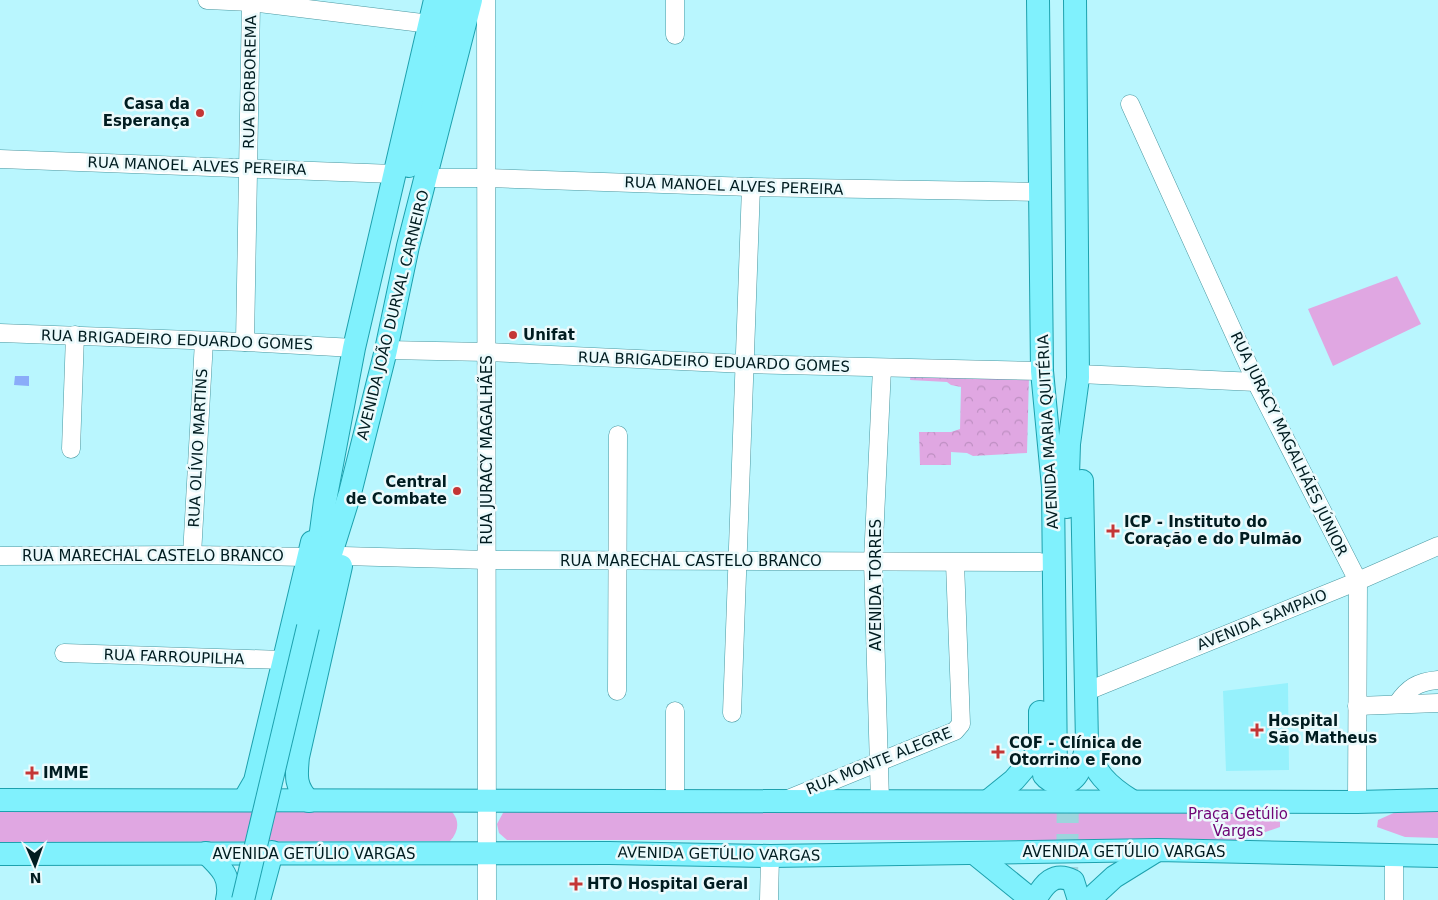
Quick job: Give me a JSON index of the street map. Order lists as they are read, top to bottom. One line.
{"streets":{"main road":["AVENIDA JOÃO DURVAL CARNEIRO","AVENIDA MARIA QUITÉRIA","AVENIDA GETÚLIO VARGAS"],"street":["RUA BORBOREMA","RUA MANOEL ALVES PEREIRA","RUA BRIGADEIRO EDUARDO GOMES","RUA JURACY MAGALHÃES JÚNIOR","RUA OLÍVIO MARTINS","RUA JURACY MAGALHÃES","RUA MARECHAL CASTELO BRANCO","AVENIDA TORRES","AVENIDA SAMPAIO","RUA FARROUPILHA","RUA MONTE ALEGRE"]},"crossings":[["RUA BORBOREMA","RUA MANOEL ALVES PEREIRA"],["RUA BORBOREMA","RUA BRIGADEIRO EDUARDO GOMES"],["RUA MANOEL ALVES PEREIRA","AVENIDA JOÃO DURVAL CARNEIRO"],["RUA MANOEL ALVES PEREIRA","AVENIDA MARIA QUITÉRIA"],["RUA MANOEL ALVES PEREIRA","RUA JURACY MAGALHÃES"],["AVENIDA JOÃO DURVAL CARNEIRO","RUA BRIGADEIRO EDUARDO GOMES"],["RUA BRIGADEIRO EDUARDO GOMES","AVENIDA MARIA QUITÉRIA"],["RUA BRIGADEIRO EDUARDO GOMES","RUA OLÍVIO MARTINS"],["RUA BRIGADEIRO EDUARDO GOMES","RUA JURACY MAGALHÃES"],["RUA BRIGADEIRO EDUARDO GOMES","AVENIDA TORRES"],["RUA JURACY MAGALHÃES JÚNIOR","AVENIDA SAMPAIO"],["RUA OLÍVIO MARTINS","RUA MARECHAL CASTELO BRANCO"],["RUA JURACY MAGALHÃES","RUA MARECHAL CASTELO BRANCO"],["RUA JURACY MAGALHÃES","AVENIDA GETÚLIO VARGAS"],["RUA MARECHAL CASTELO BRANCO","AVENIDA TORRES"],["RUA MARECHAL CASTELO BRANCO","RUA MONTE ALEGRE"],["AVENIDA TORRES","RUA MONTE ALEGRE"]],"parks":["Praça Getúlio Vargas"],"places":{"other":["Casa da Esperança","Unifat","Central de Combate"],"health":["ICP - Instituto do Coração e do Pulmão","Hospital São Matheus","COF - Clínica de Otorrino e Fono","IMME","HTO Hospital Geral"]},"north":"bottom"}
